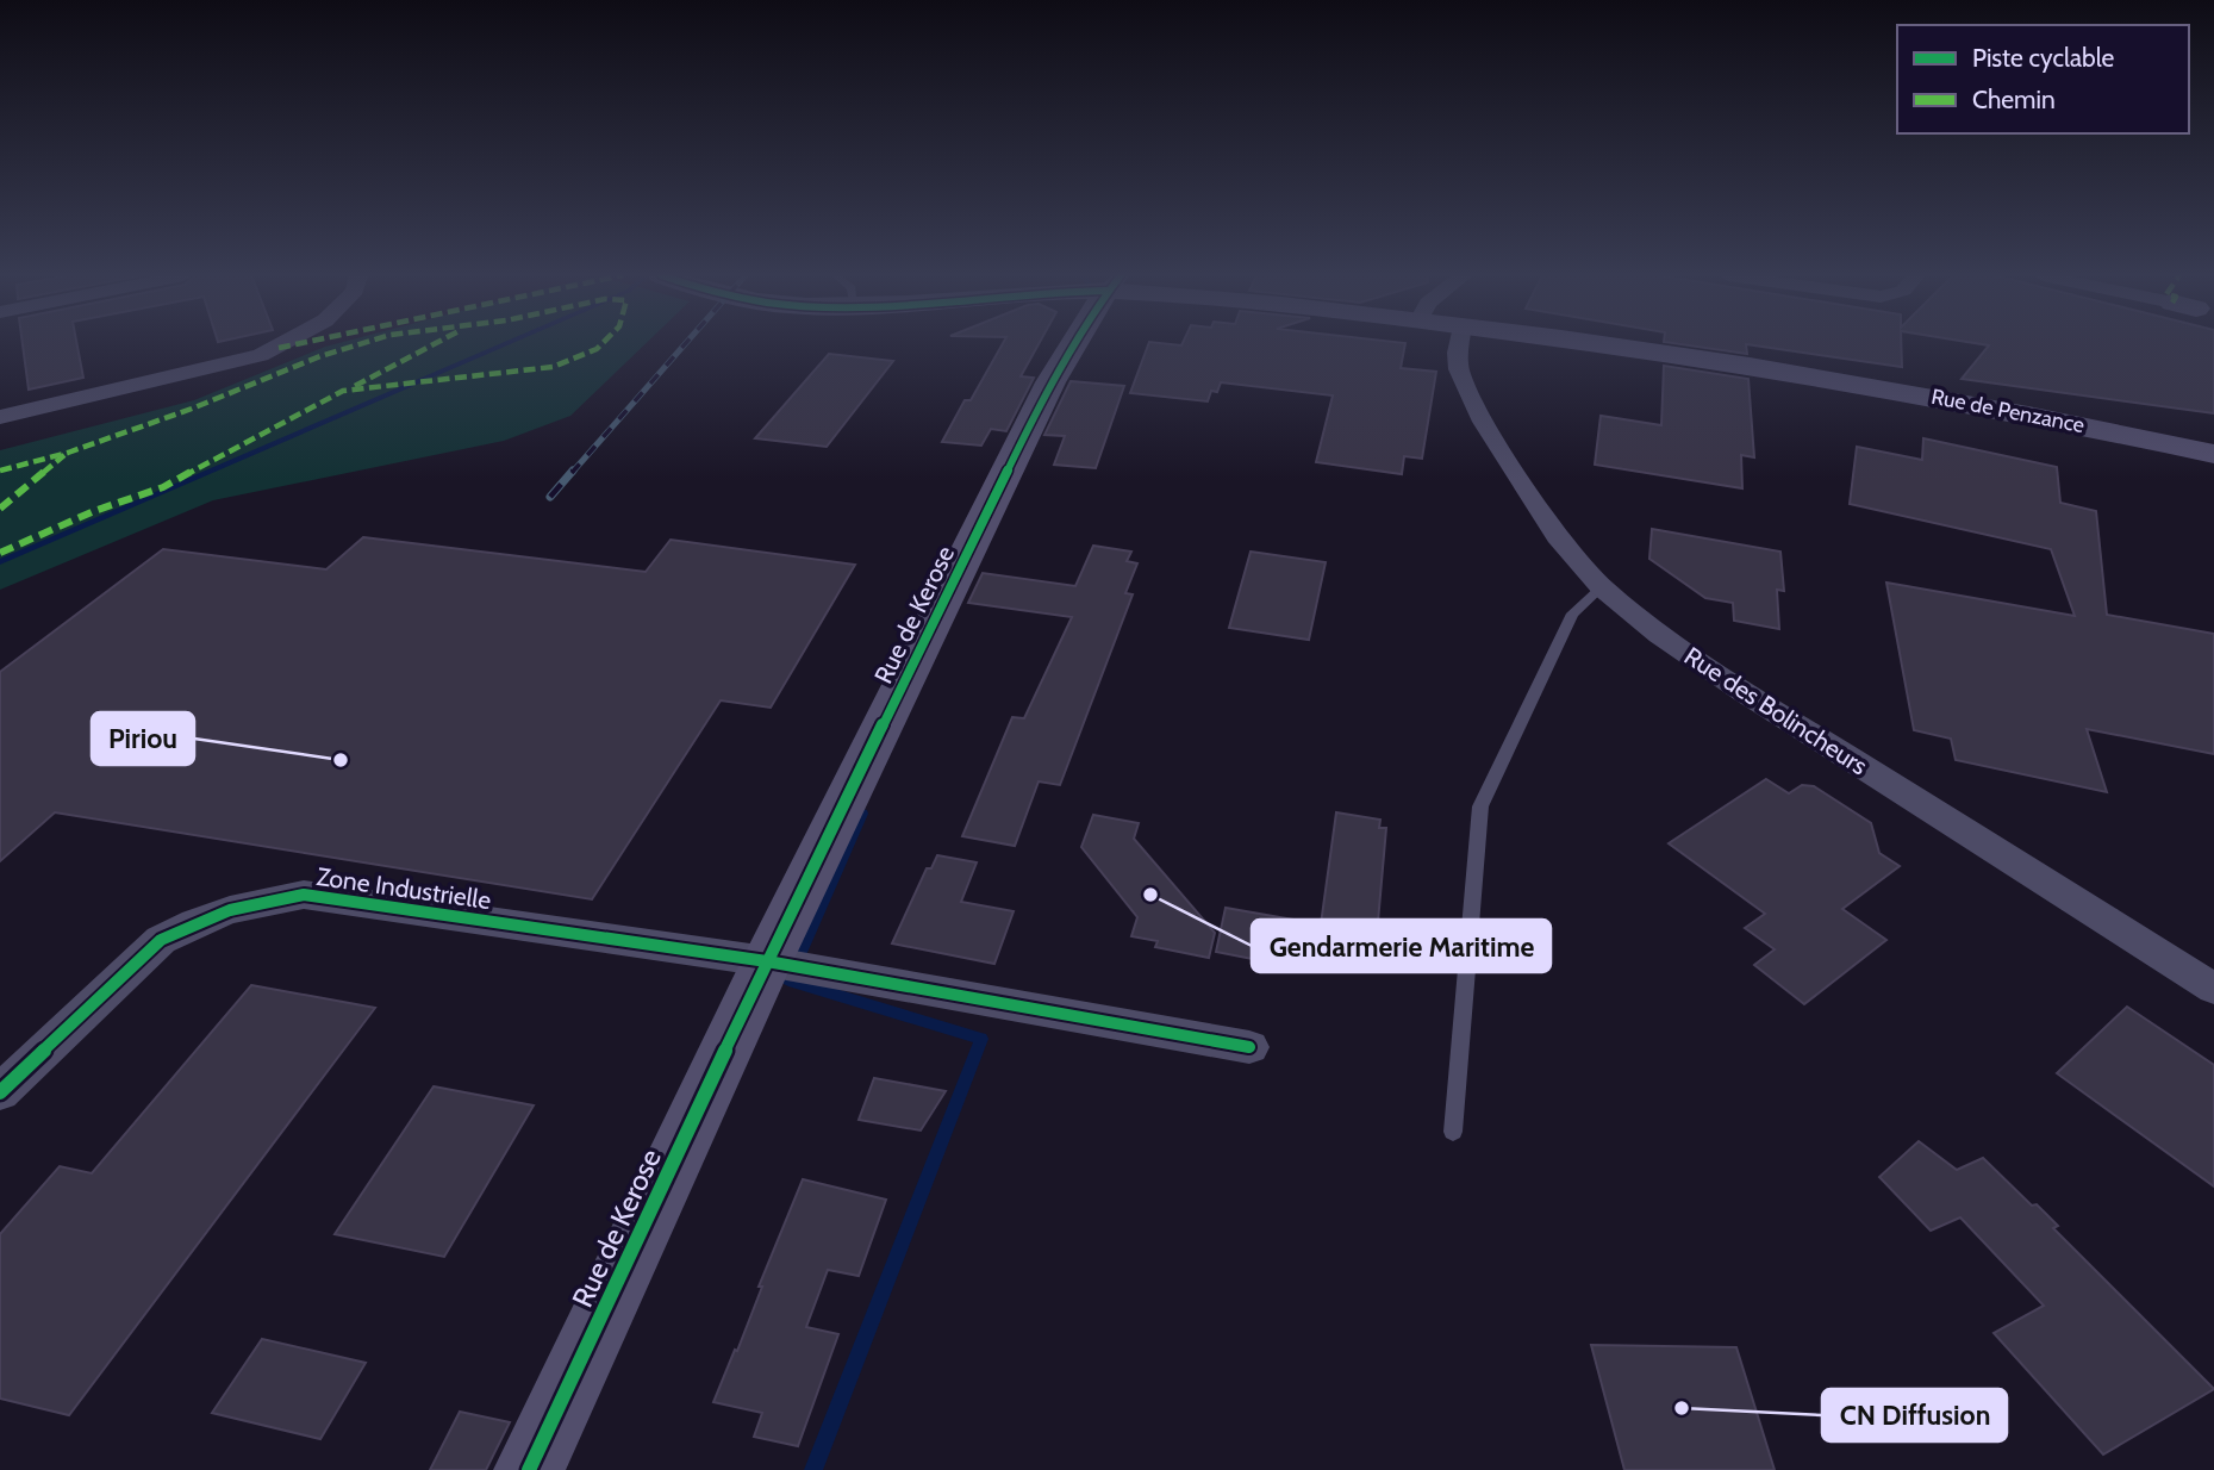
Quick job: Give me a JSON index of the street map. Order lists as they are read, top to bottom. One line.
{"streets":{"main road":["Rue de Penzance","Rue de Kerose"],"street":["Rue des Bolincheurs","Zone Industrielle"]},"crossings":[["Rue de Kerose","Zone Industrielle"]],"places":["Piriou","Gendarmerie Maritime","CN Diffusion"],"legend":["Piste cyclable","Chemin"]}
